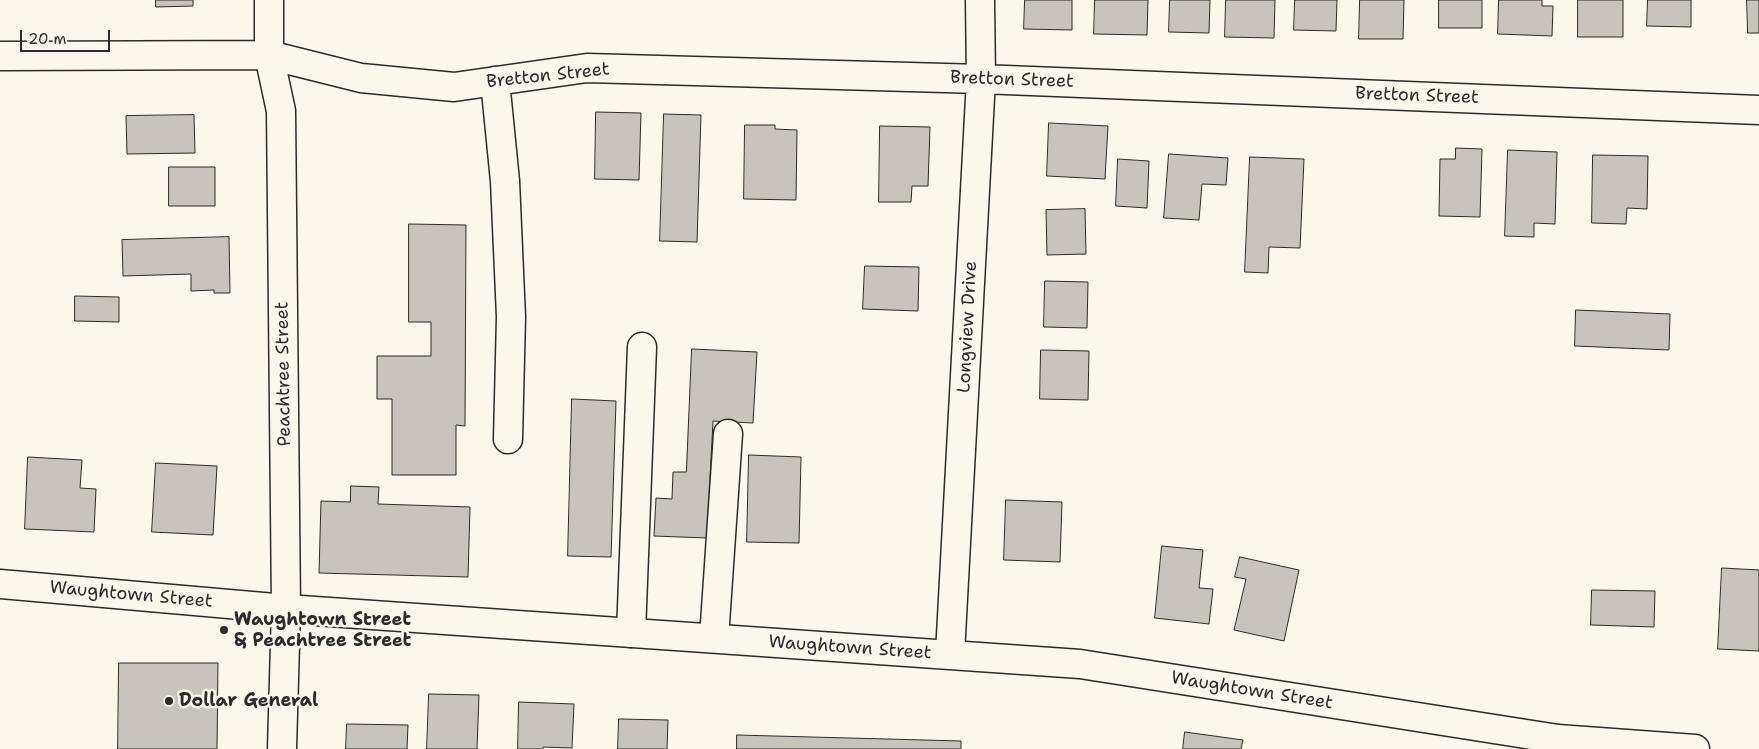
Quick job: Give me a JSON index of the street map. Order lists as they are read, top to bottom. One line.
{"streets":{"street":["Bretton Street","Longview Drive","Peachtree Street","Waughtown Street"]},"crossings":[["Bretton Street","Longview Drive"],["Bretton Street","Peachtree Street"],["Longview Drive","Waughtown Street"],["Peachtree Street","Waughtown Street"]],"places":["Waughtown Street & Peachtree Street","Dollar General"],"scale_bar":"20 m"}
